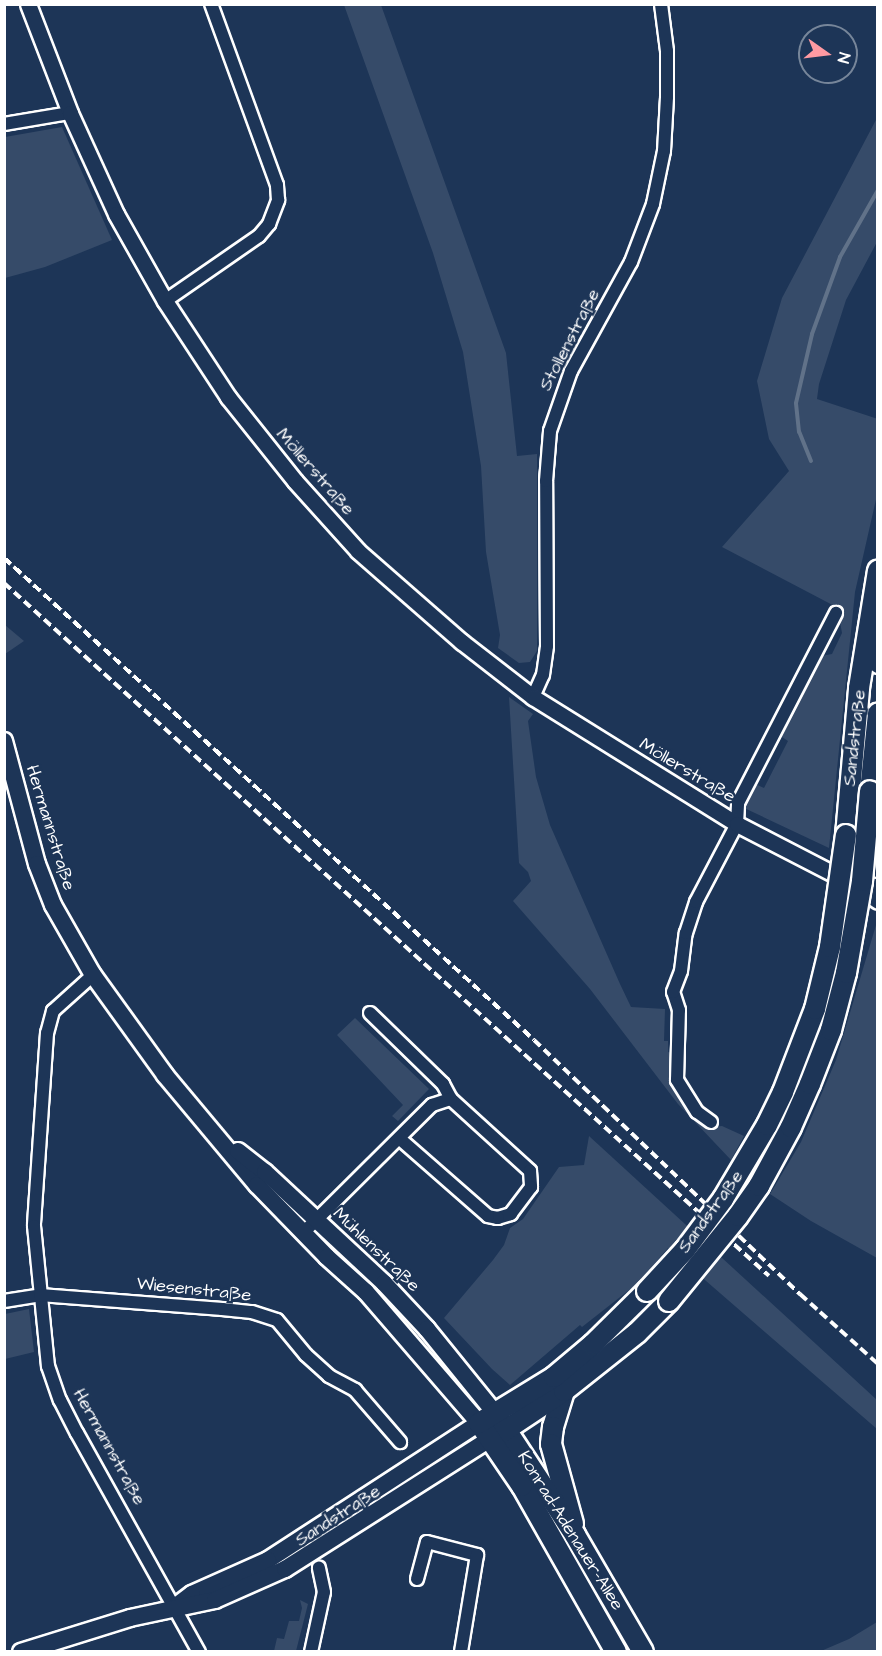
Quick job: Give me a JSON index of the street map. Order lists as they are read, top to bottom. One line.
{"streets":{"main road":["Sandstraße","Hermannstraße","Mühlenstraße","Konrad-Adenauer-Allee"],"street":["Stollenstraße","Möllerstraße","Wiesenstraße"]},"crossings":[["Stollenstraße","Möllerstraße"],["Sandstraße","Hermannstraße"],["Sandstraße","Mühlenstraße"],["Sandstraße","Konrad-Adenauer-Allee"],["Hermannstraße","Mühlenstraße"],["Hermannstraße","Wiesenstraße"],["Mühlenstraße","Konrad-Adenauer-Allee"]],"north":"right"}
